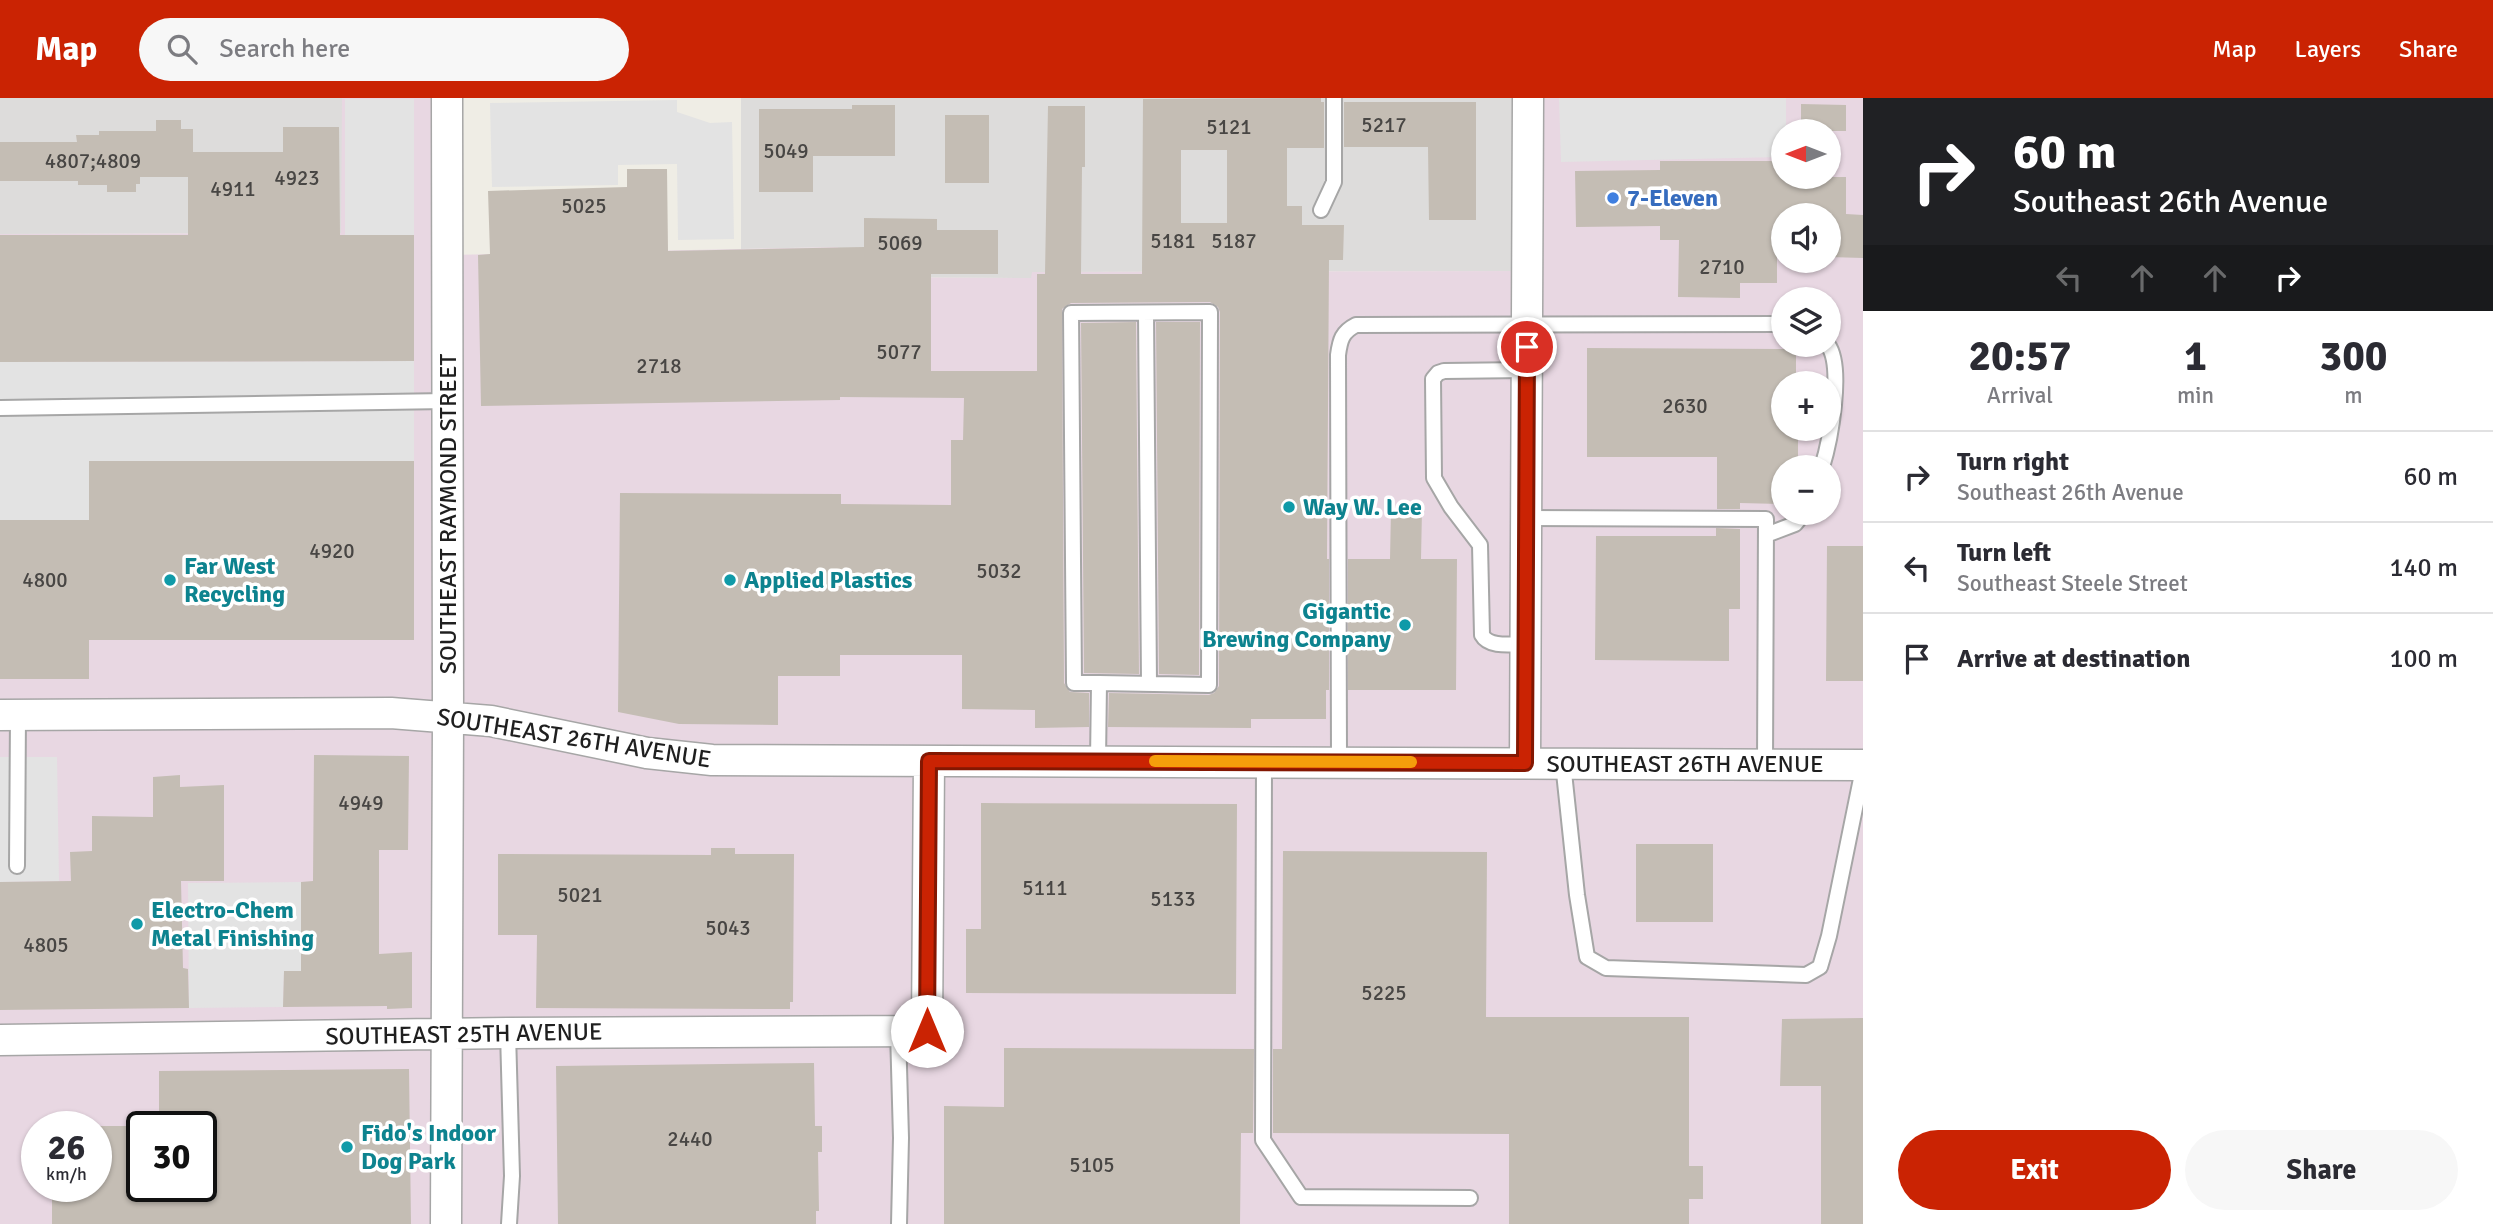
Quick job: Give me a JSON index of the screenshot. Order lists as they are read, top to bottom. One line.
{"streets":{"street":["SOUTHEAST RAYMOND STREET","SOUTHEAST 26TH AVENUE","SOUTHEAST 25TH AVENUE"]},"crossings":[["SOUTHEAST RAYMOND STREET","SOUTHEAST 26TH AVENUE"],["SOUTHEAST RAYMOND STREET","SOUTHEAST 25TH AVENUE"],["SOUTHEAST 26TH AVENUE","SOUTHEAST 25TH AVENUE"]],"places":["7-Eleven","Way W. Lee","Far West Recycling","Applied Plastics","Gigantic Brewing Company","Electro-Chem Metal Finishing","Fido's Indoor Dog Park"],"house_numbers":["5217","5121","5049","4807;4809","4923","4911","5025","5181","5187","5069","2710","5077","2718","2630","4920","5032","4800","4949","5111","5021","5133","5043","4805","5225","2440","5105"],"north":"left","page":{"header":"Map","search":"Search here","nav":["Map","Layers","Share"],"turn":["60 m","Southeast 26th Avenue"],"map_buttons":["+","−"],"eta":["20:57","Arrival","1","min","300","m"],"list":[{"name":"Turn right","note":"Southeast 26th Avenue","value":"60 m"},{"name":"Turn left","note":"Southeast Steele Street","value":"140 m"},{"name":"Arrive at destination","value":"100 m"}],"speed":"26 km/h","limit":"30","buttons":["Exit","Share"]}}
